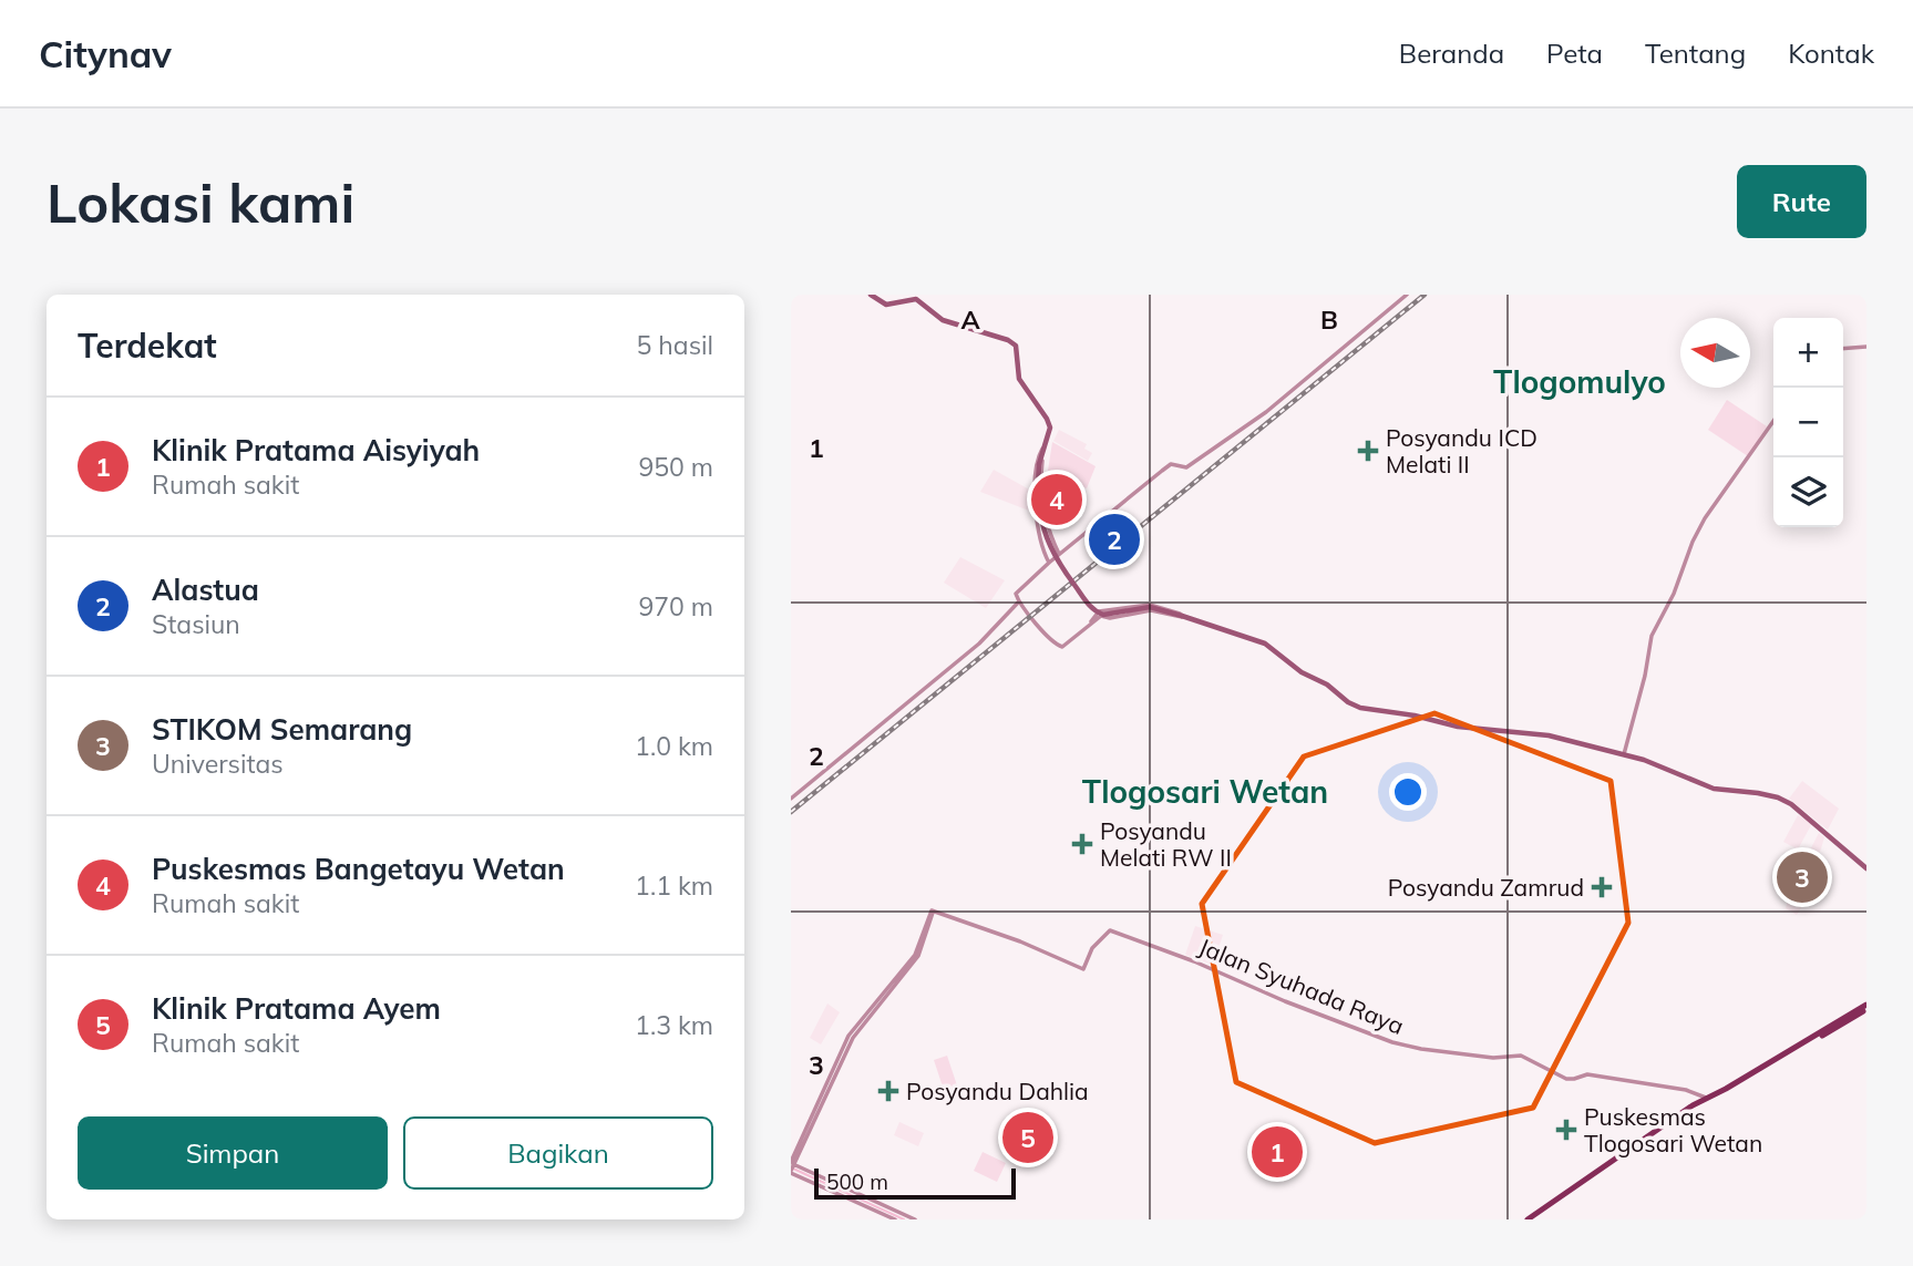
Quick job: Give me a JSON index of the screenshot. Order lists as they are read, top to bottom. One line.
{"streets":{"street":["Jalan Syuhada Raya"]},"districts":["Tlogomulyo","Tlogosari Wetan"],"places":{"health":["Posyandu ICD Melati II","Posyandu Melati RW II","Posyandu Zamrud","Posyandu Dahlia","Puskesmas Tlogosari Wetan"]},"scale_bar":"500 m","north":"left","page":{"header":"Citynav","nav":["Beranda","Peta","Tentang","Kontak"],"buttons":["Rute",["Simpan","Bagikan"]],"title":"Lokasi kami","heading":["Terdekat","5 hasil"],"map_buttons":["+","−"],"list":[{"mark":"1","name":"Klinik Pratama Aisyiyah","note":"Rumah sakit","value":"950 m"},{"mark":"2","name":"Alastua","note":"Stasiun","value":"970 m"},{"mark":"3","name":"STIKOM Semarang","note":"Universitas","value":"1.0 km"},{"mark":"4","name":"Puskesmas Bangetayu Wetan","note":"Rumah sakit","value":"1.1 km"},{"mark":"5","name":"Klinik Pratama Ayem","note":"Rumah sakit","value":"1.3 km"}],"pins":["4","2","3","5","1"],"scale":"500 m"},"grid":{"columns":["A","B"],"rows":["1","2","3"]}}
